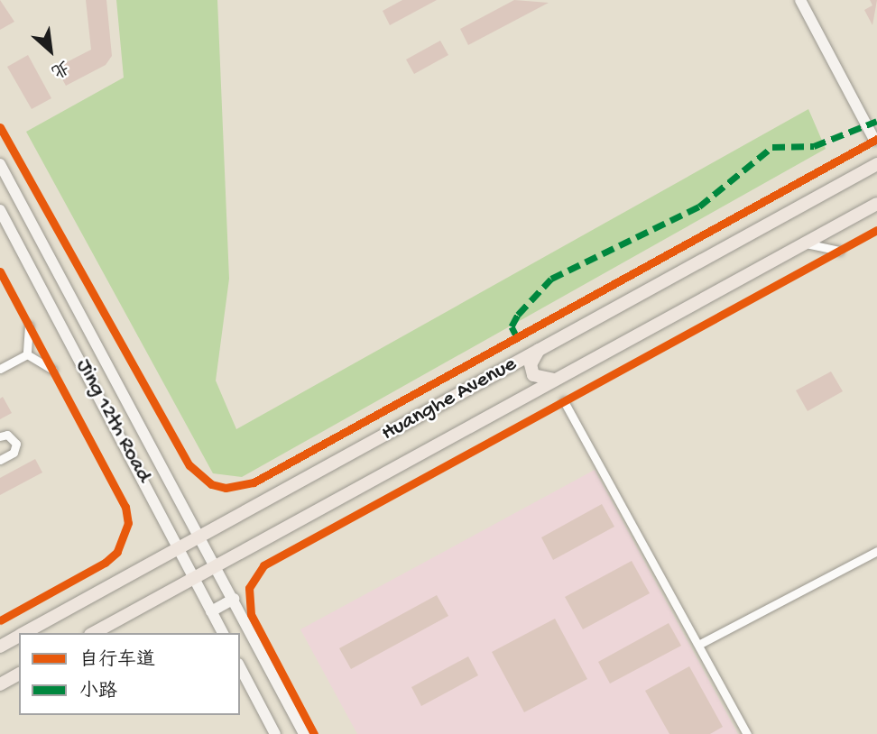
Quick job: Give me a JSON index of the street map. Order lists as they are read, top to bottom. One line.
{"streets":{"main road":["Huanghe Avenue","Jing 12th Road"]},"crossings":[["Huanghe Avenue","Jing 12th Road"]],"legend":["自行车道","小路"],"north":"bottom right"}
